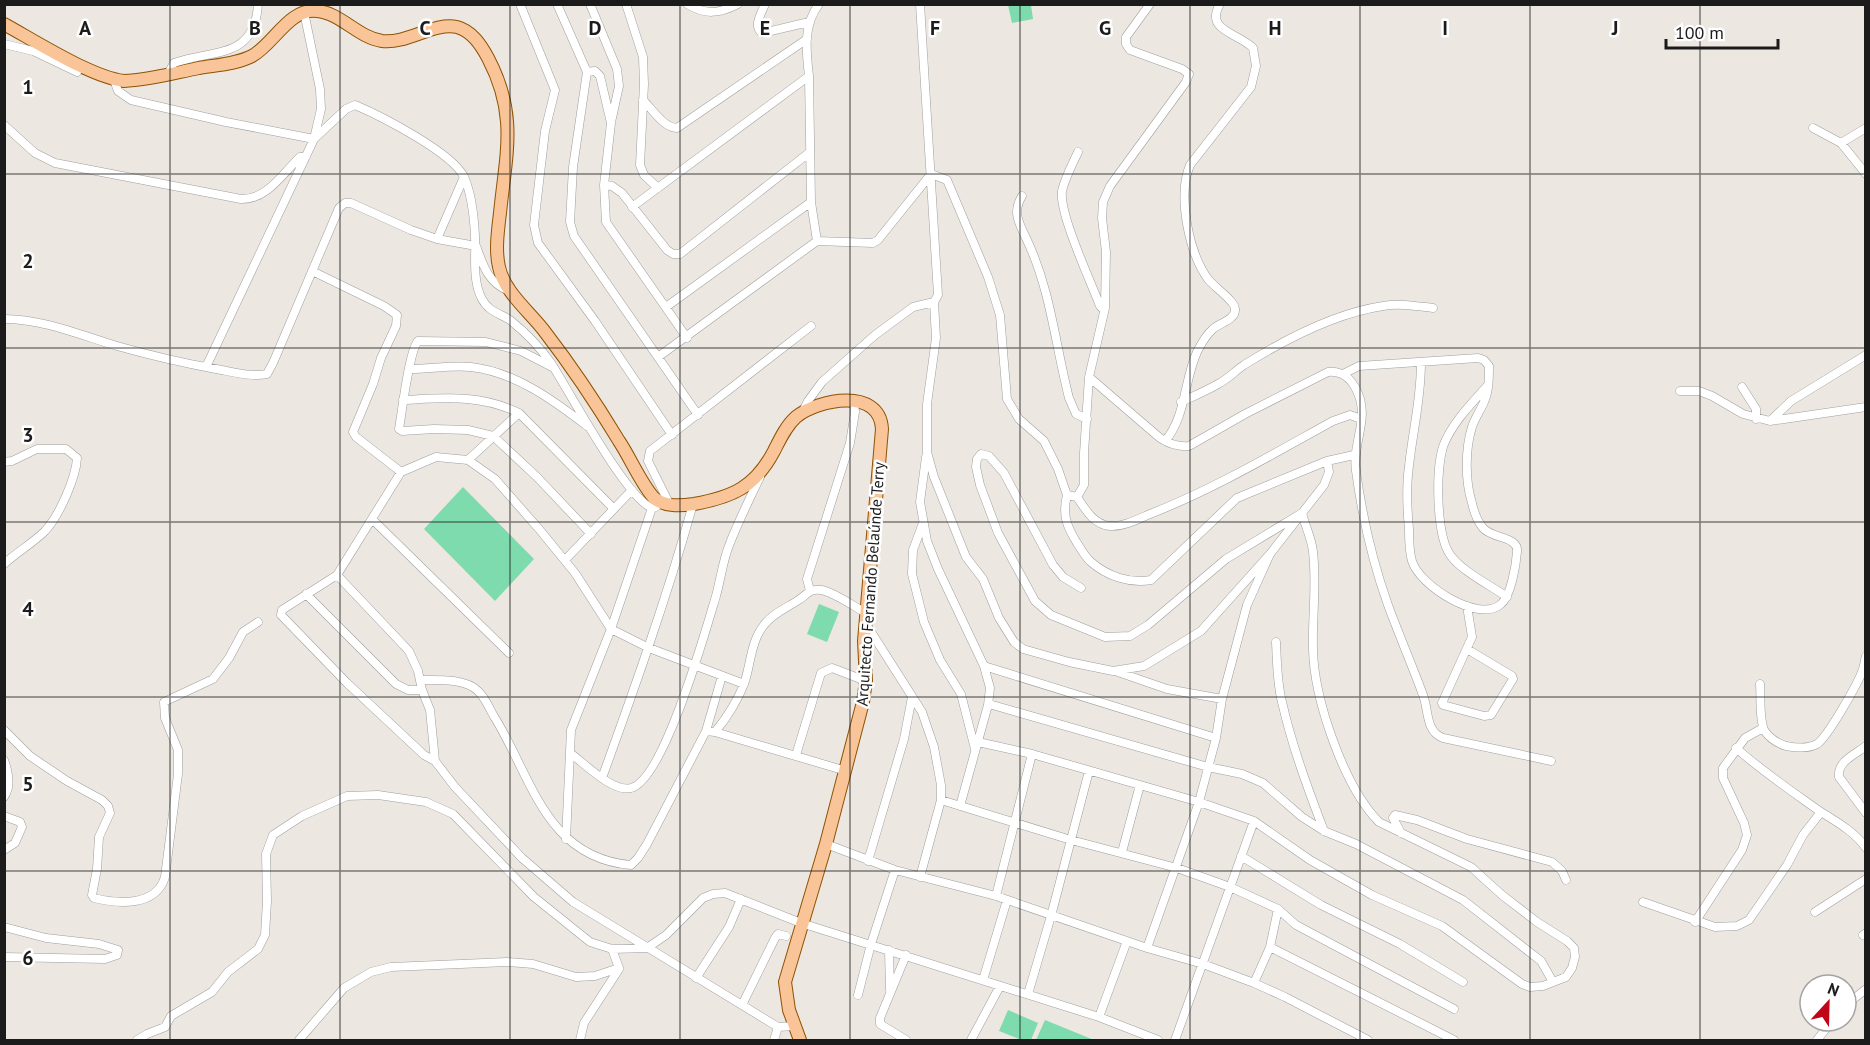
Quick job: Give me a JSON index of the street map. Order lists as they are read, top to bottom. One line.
{"streets":{"main road":["Arquitecto Fernando Belaúnde Terry"]},"scale_bar":"100 m","north":"top","grid":{"columns":["A","B","C","D","E","F","G","H","I","J"],"rows":["1","2","3","4","5","6"]}}
